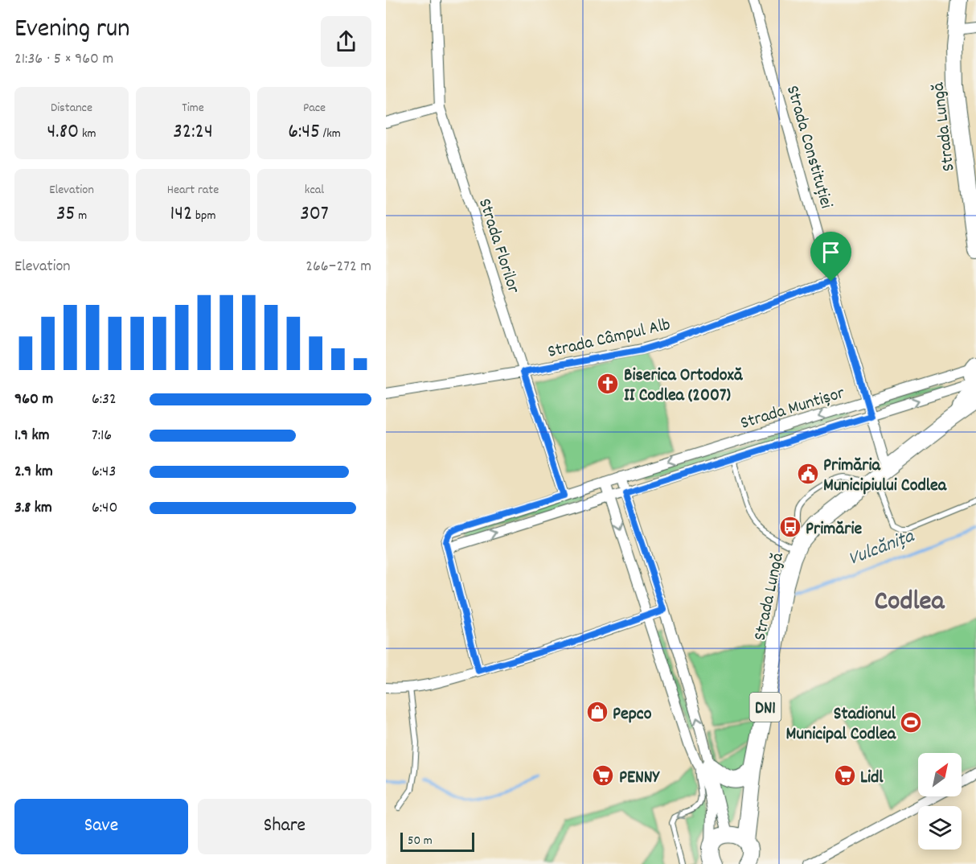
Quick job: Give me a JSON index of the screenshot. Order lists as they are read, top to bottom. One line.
{"streets":{"highway":["Strada Lungă","DN1"],"street":["Strada Constituției","Strada Florilor","Strada Câmpul Alb","Strada Muntișor"]},"crossings":[["Strada Lungă","Strada Constituției"],["Strada Lungă","Strada Muntișor"],["Strada Lungă","DN1"],["Strada Constituției","Strada Câmpul Alb"],["Strada Constituției","Strada Muntișor"],["Strada Florilor","Strada Câmpul Alb"],["Strada Florilor","Strada Muntișor"]],"districts":["Codlea"],"water":["Vulcănița"],"places":{"church":["Biserica Ortodoxă II Codlea (2007)"],"public building":["Primăria Municipiului Codlea"],"bus stop":["Primărie"],"shop":["Pepco"],"sports":["Stadionul Municipal Codlea"],"supermarket":["PENNY","Lidl"]},"scale_bar":"50 m","north":"top right","page":{"heading":["Evening run","21:36 · 5 × 960 m"],"stats":[["Distance","4.80 km"],["Time","32:24"],["Pace","6:45 /km"],["Elevation","35 m"],["Heart rate","142 bpm"],["kcal","307"]],"chart":["Elevation","266–272 m"],"list":[{"name":"960 m","note":"6:32"},{"name":"1.9 km","note":"7:16"},{"name":"2.9 km","note":"6:43"},{"name":"3.8 km","note":"6:40"}],"buttons":["Save","Share"],"scale":"50 m"}}
